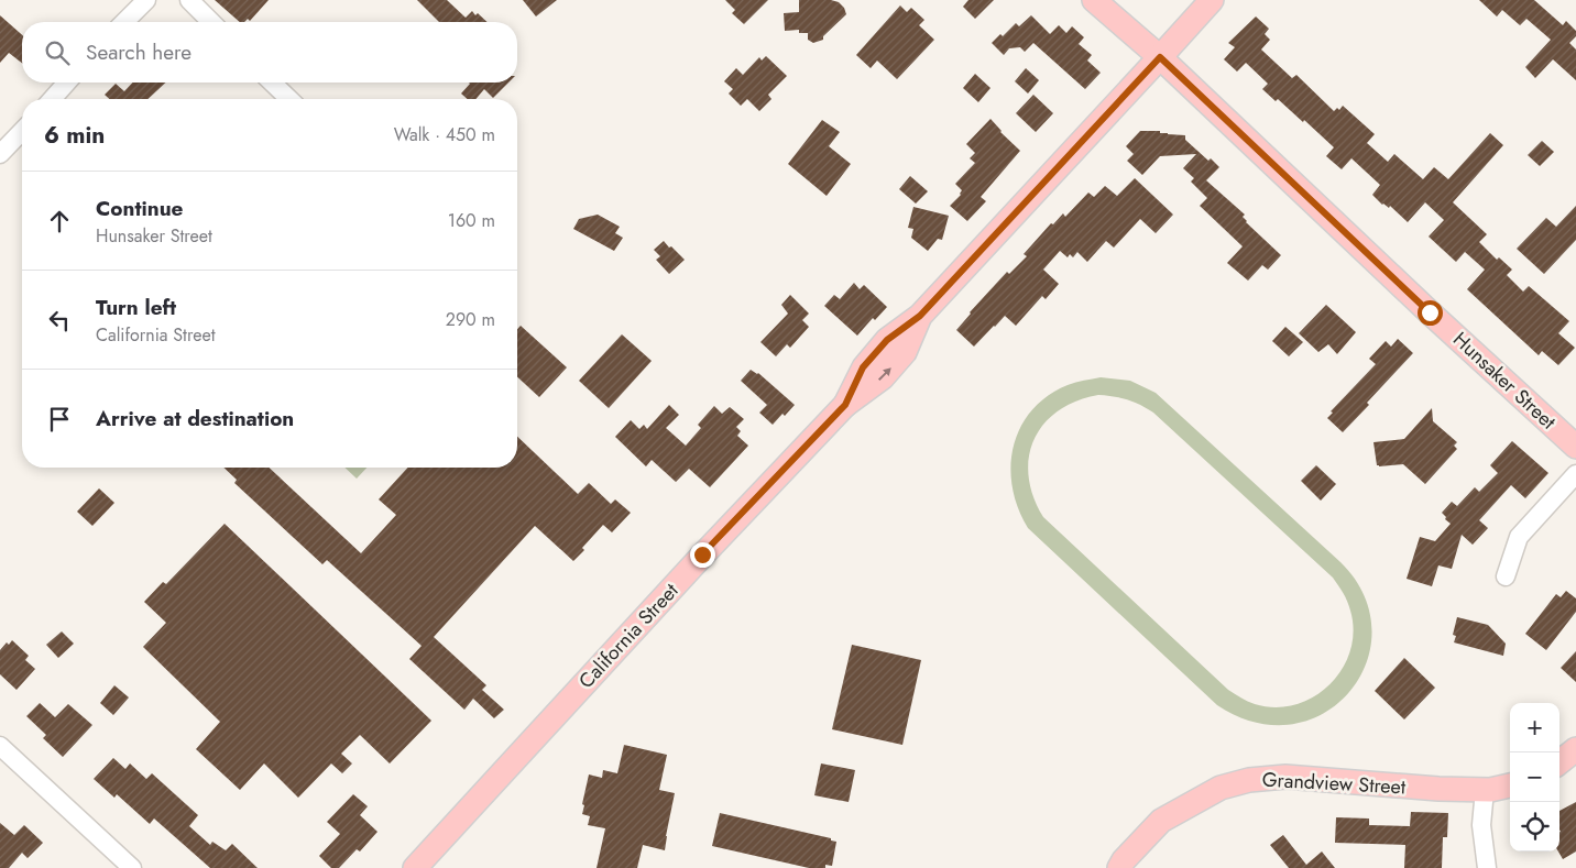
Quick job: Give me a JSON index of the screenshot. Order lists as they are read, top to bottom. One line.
{"streets":{"main road":["Hunsaker Street","California Street","Grandview Street"]},"crossings":[["Hunsaker Street","California Street"]],"page":{"search":"Search here","heading":["6 min","Walk · 450 m"],"list":[["Continue","Hunsaker Street","160 m"],["Turn left","California Street","290 m"],"Arrive at destination"],"map_buttons":["+","−"]}}
